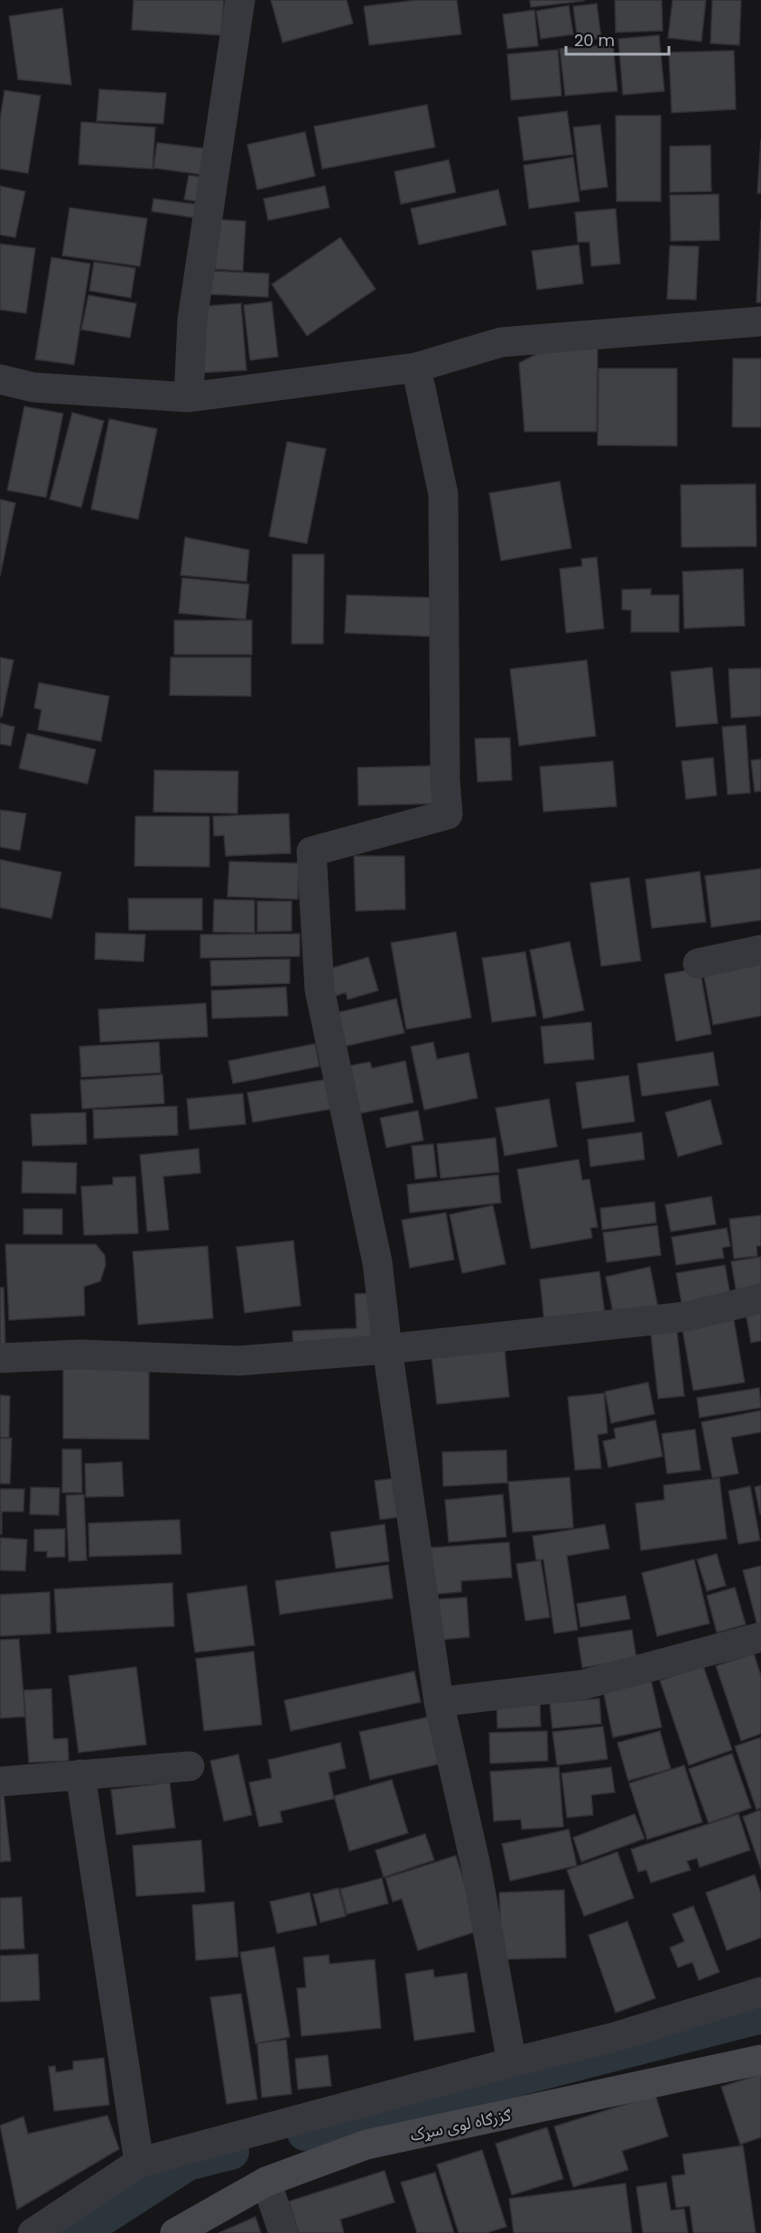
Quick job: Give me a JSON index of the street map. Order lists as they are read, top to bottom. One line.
{"streets":{"street":["ګزرګاه لوی سړک"]},"scale_bar":"20 m"}
